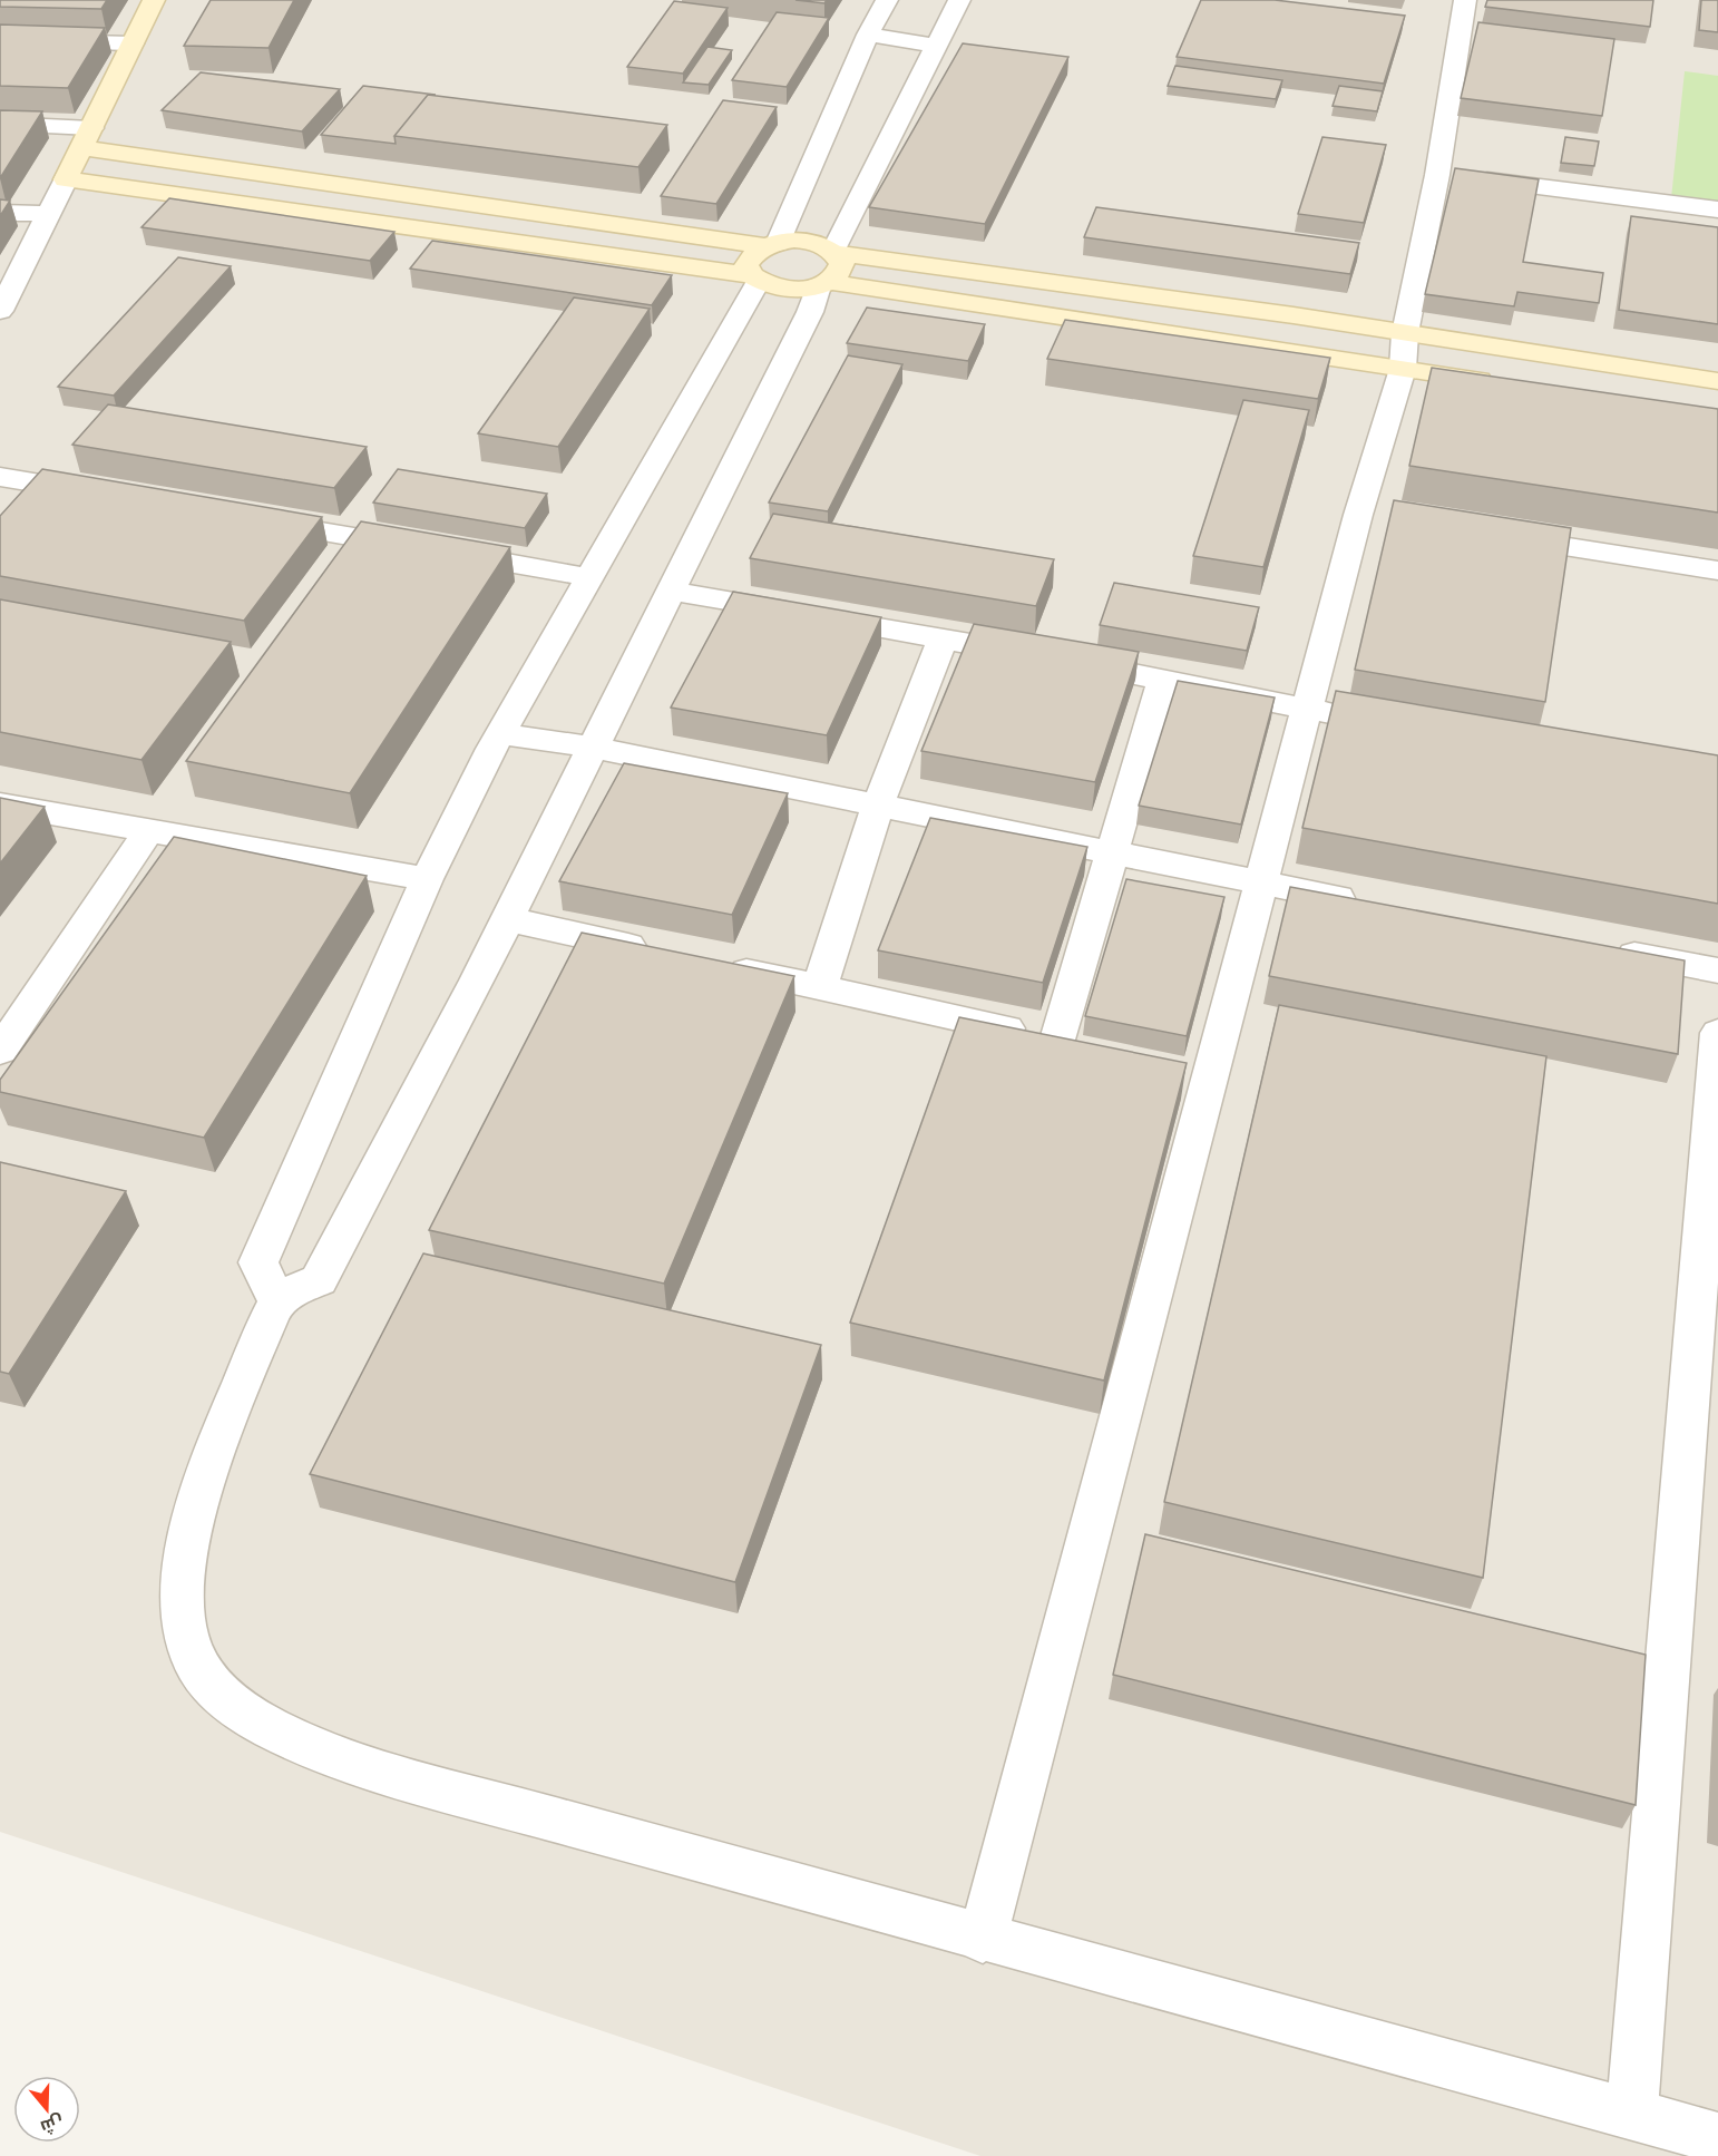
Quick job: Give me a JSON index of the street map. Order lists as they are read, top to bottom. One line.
{"north":"bottom"}
